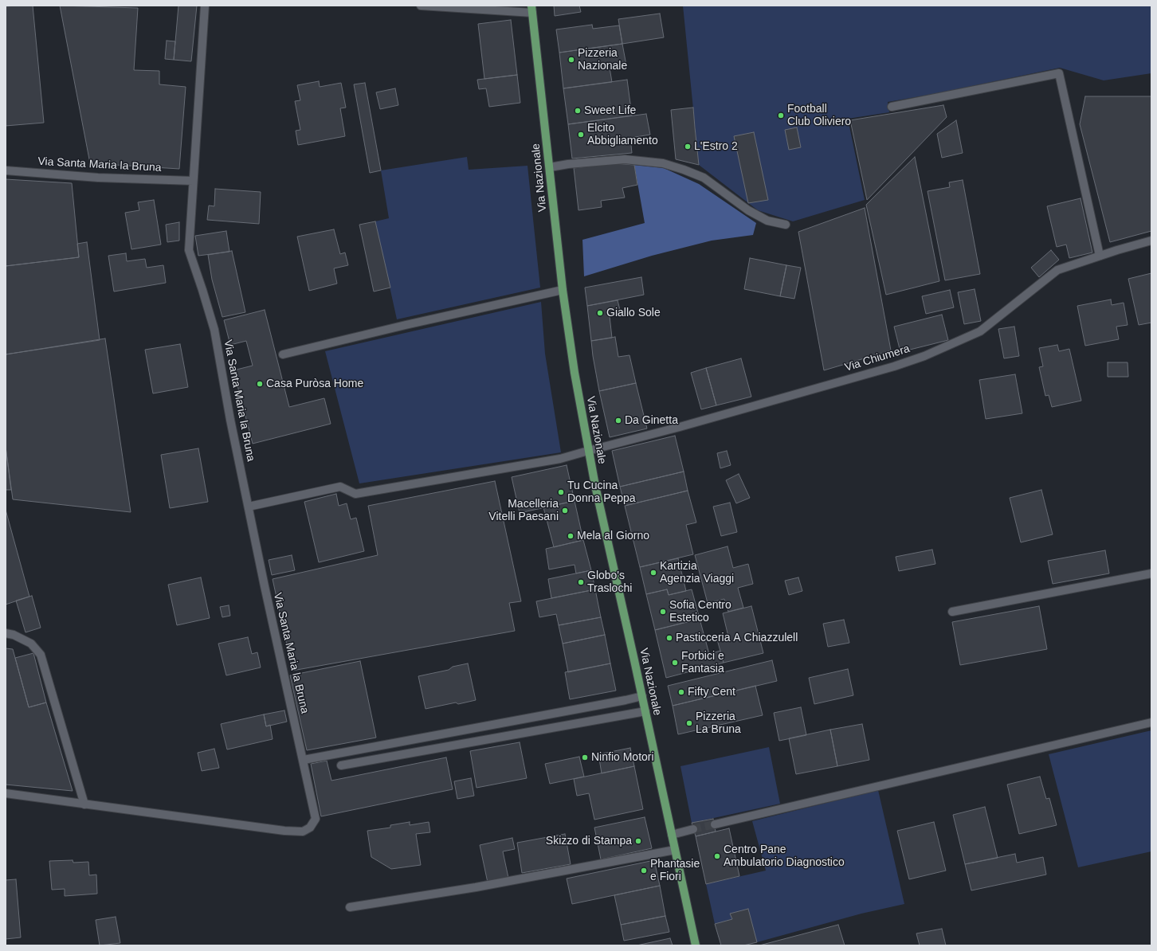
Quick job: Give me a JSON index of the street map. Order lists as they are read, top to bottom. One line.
{"streets":{"main road":["Via Nazionale"],"street":["Via Santa Maria la Bruna","Via Chiumera"]},"crossings":[["Via Santa Maria la Bruna","Via Chiumera"],["Via Nazionale","Via Chiumera"]],"places":["Pizzeria Nazionale","Sweet Life","Football Club Oliviero","Elcito Abbigliamento","L'Estro 2","Giallo Sole","Casa Puròsa Home","Da Ginetta","Tu Cucina Donna Peppa","Macelleria Vitelli Paesani","Mela al Giorno","Kartizia Agenzia Viaggi","Globo's Traslochi","Sofia Centro Estetico","Pasticceria A Chiazzulell","Forbici e Fantasia","Fifty Cent","Pizzeria La Bruna","Ninfio Motori","Skizzo di Stampa","Centro Pane Ambulatorio Diagnostico","Phantasie e Fiori"]}
